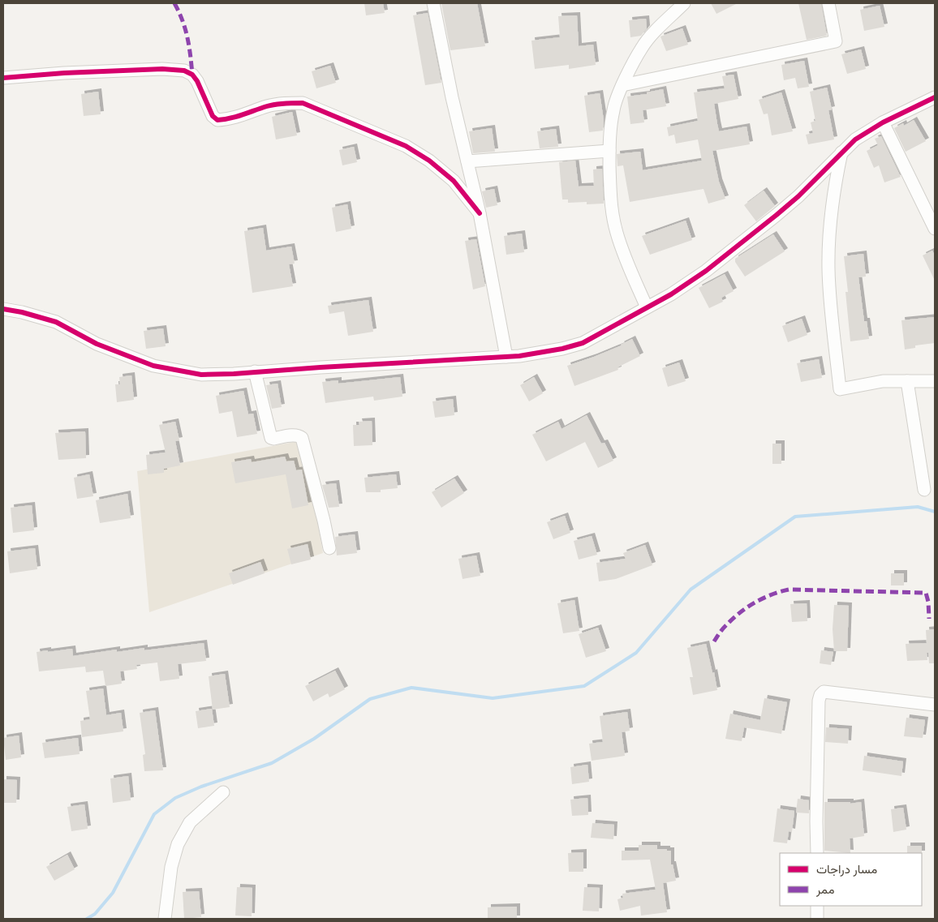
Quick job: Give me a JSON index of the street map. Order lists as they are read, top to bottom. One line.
{"legend":["مسار دراجات","ممر"]}
